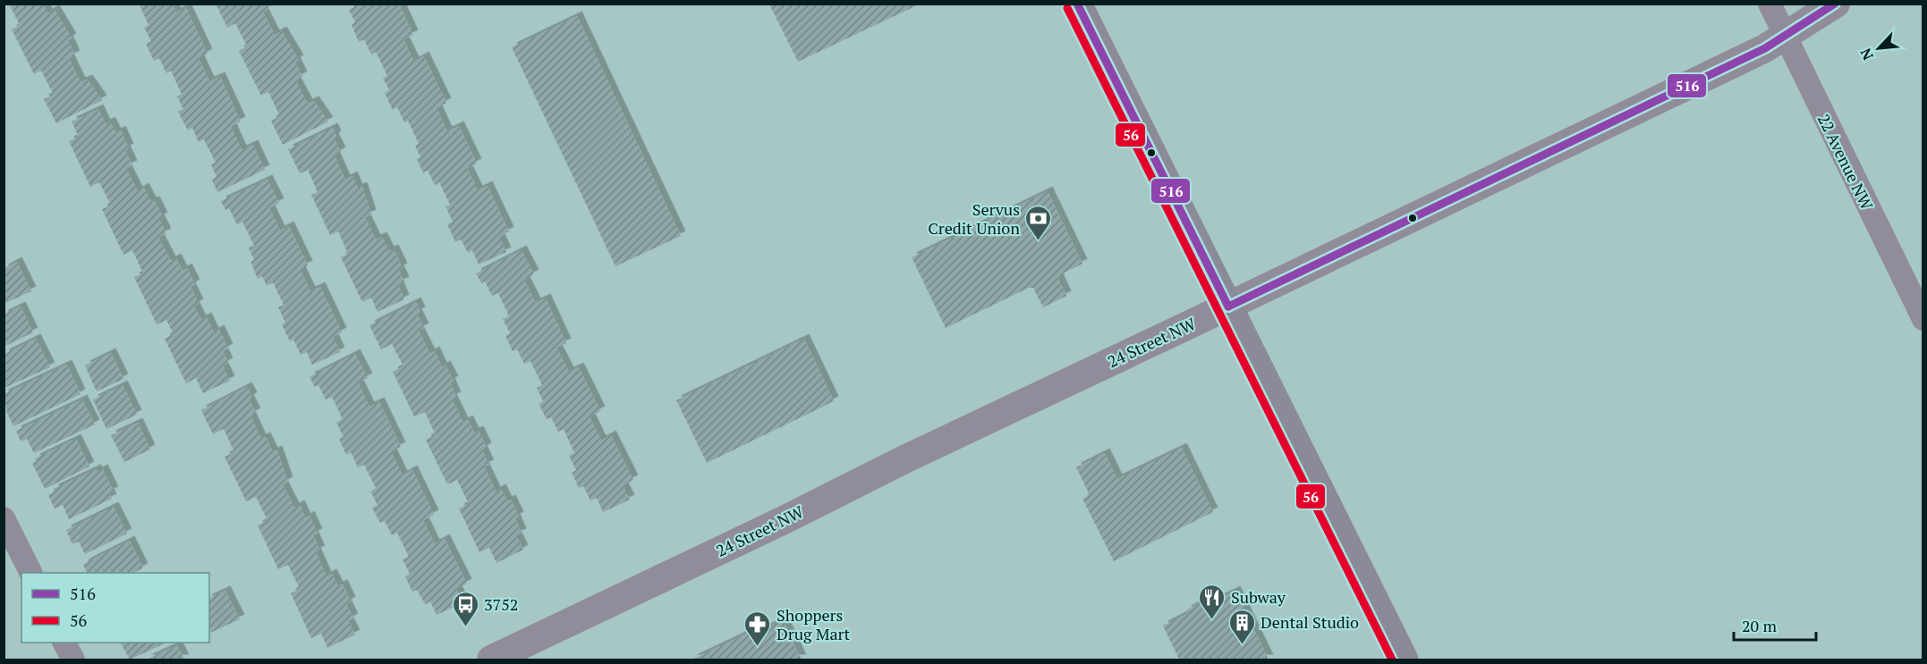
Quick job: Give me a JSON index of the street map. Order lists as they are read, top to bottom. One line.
{"streets":{"street":["22 Avenue NW","24 Street NW"]},"crossings":[["22 Avenue NW","24 Street NW"]],"places":{"bank":["Servus Credit Union"],"restaurant":["Subway"],"bus stop":["3752"],"building":["Dental Studio"],"pharmacy":["Shoppers Drug Mart"]},"lines":["transit line 516","transit line 56"],"legend":["516","56"],"scale_bar":"20 m","north":"bottom left"}
